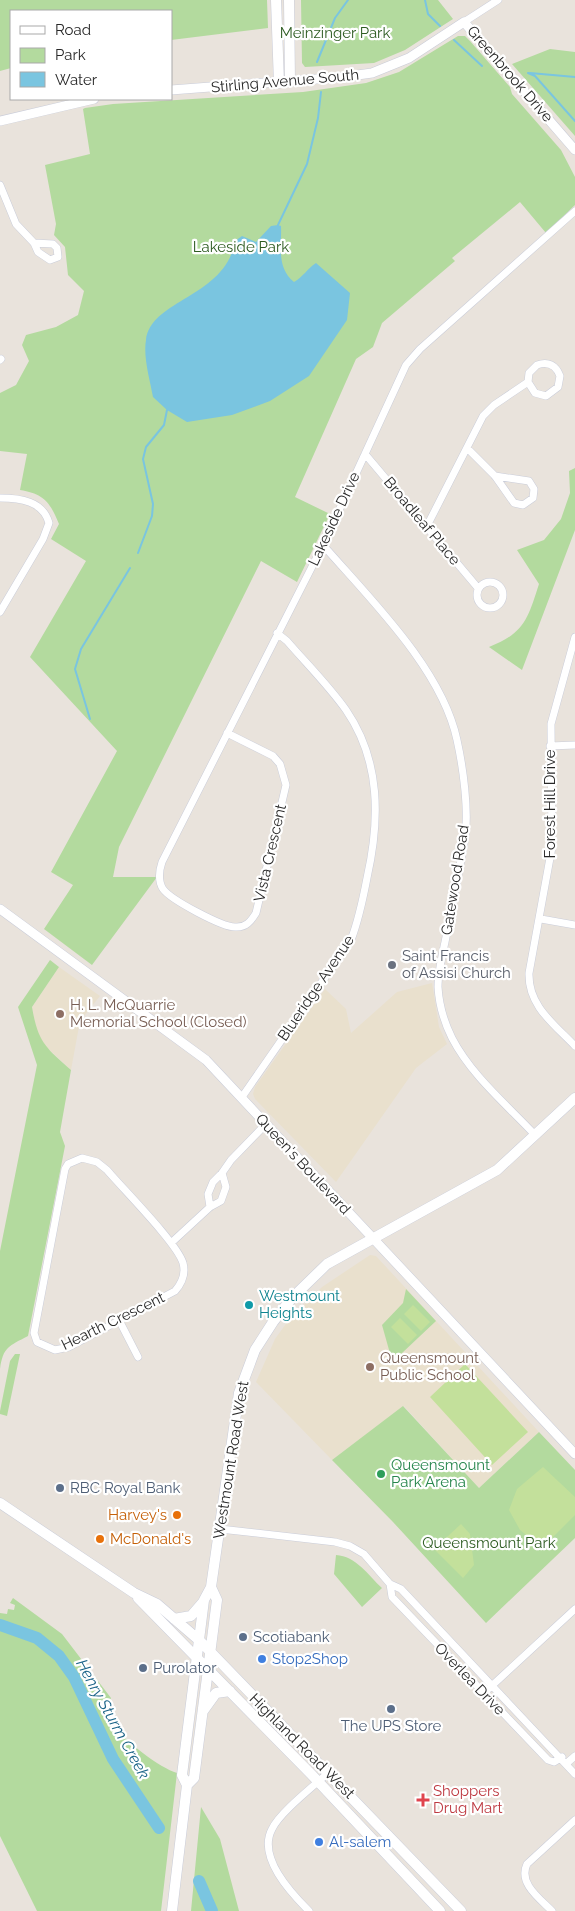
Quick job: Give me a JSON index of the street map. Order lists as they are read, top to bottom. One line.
{"streets":{"main road":["Westmount Road West","Highland Road West"],"street":["Greenbrook Drive","Stirling Avenue South","Lakeside Drive","Broadleaf Place","Forest Hill Drive","Vista Crescent","Gatewood Road","Blueridge Avenue","Queen's Boulevard","Hearth Crescent","Overlea Drive"]},"crossings":[["Greenbrook Drive","Stirling Avenue South"],["Lakeside Drive","Broadleaf Place"],["Lakeside Drive","Vista Crescent"],["Lakeside Drive","Gatewood Road"],["Lakeside Drive","Blueridge Avenue"],["Gatewood Road","Westmount Road West"],["Blueridge Avenue","Queen's Boulevard"],["Queen's Boulevard","Westmount Road West"],["Westmount Road West","Overlea Drive"],["Westmount Road West","Highland Road West"]],"water":["Henry Sturm Creek"],"parks":["Meinzinger Park","Lakeside Park","Queensmount Park"],"places":{"other":["Saint Francis of Assisi Church","H. L. McQuarrie Memorial School (Closed)","Westmount Heights","Queensmount Public School","Queensmount Park Arena","RBC Royal Bank","Harvey's","McDonald's","Scotiabank","Stop2Shop","Purolator","The UPS Store","Al-salem"],"health":["Shoppers Drug Mart"]},"legend":["Road","Park","Water"]}
